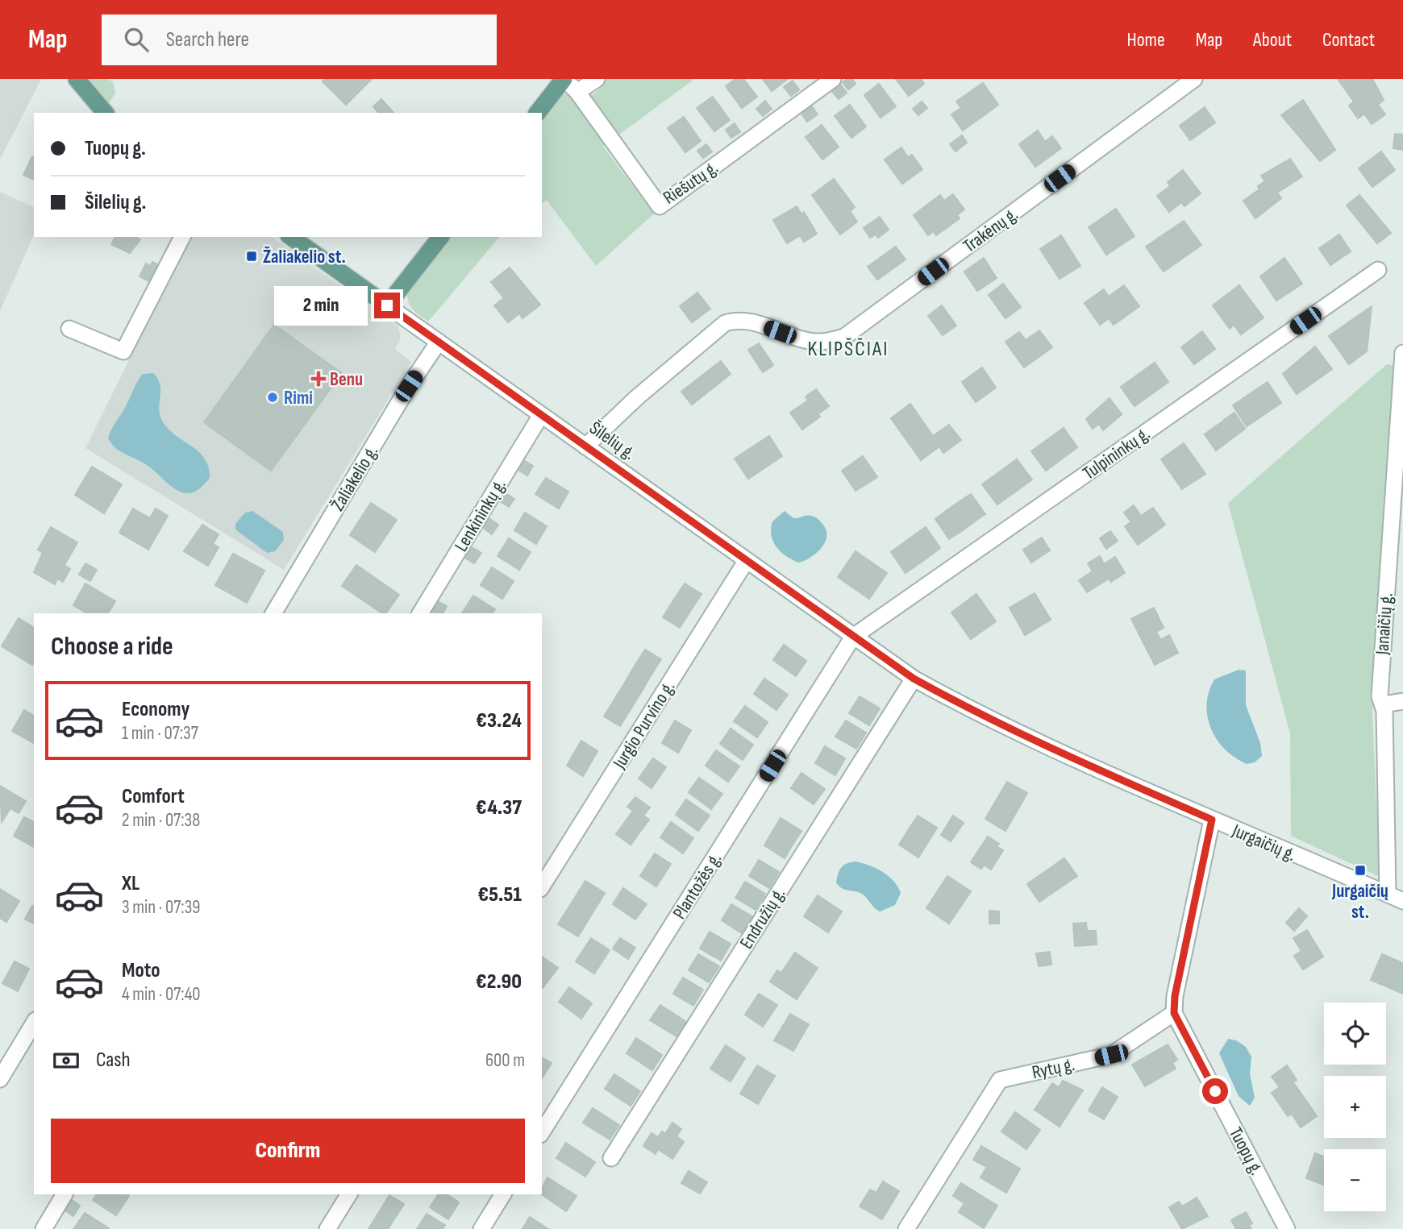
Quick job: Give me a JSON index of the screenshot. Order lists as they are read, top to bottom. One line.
{"streets":{"main road":["Šilelių g."],"street":["Riešutų g.","Trakėnų g.","Tulpininkų g.","Žaliakelio g.","Lenkininkų g.","Janaičių g.","Jurgio Purvino g.","Jurgaičių g.","Plantožės g.","Endružių g.","Rytų g.","Tuopų g."]},"crossings":[["Trakėnų g.","Šilelių g."],["Šilelių g.","Tulpininkų g."],["Šilelių g.","Žaliakelio g."],["Šilelių g.","Lenkininkų g."],["Šilelių g.","Jurgio Purvino g."],["Šilelių g.","Jurgaičių g."],["Šilelių g.","Plantožės g."],["Šilelių g.","Endružių g."],["Tulpininkų g.","Plantožės g."],["Janaičių g.","Jurgaičių g."],["Jurgaičių g.","Endružių g."],["Rytų g.","Tuopų g."]],"districts":["KLIPŠČIAI"],"places":{"transit":["Žaliakelio st.","Jurgaičių st."],"health":["Benu"],"other":["Rimi"]},"page":{"header":"Map","search":"Search here","nav":["Home","Map","About","Contact"],"banner":["Tuopų g.","Šilelių g."],"bubble":"2 min","heading":"Choose a ride","list":[{"name":"Economy","note":"1 min · 07:37","value":"€3.24"},{"name":"Comfort","note":"2 min · 07:38","value":"€4.37"},{"name":"XL","note":"3 min · 07:39","value":"€5.51"},{"name":"Moto","note":"4 min · 07:40","value":"€2.90"}],"map_buttons":["+","−"],"pay":["Cash","600 m"],"buttons":"Confirm"}}
